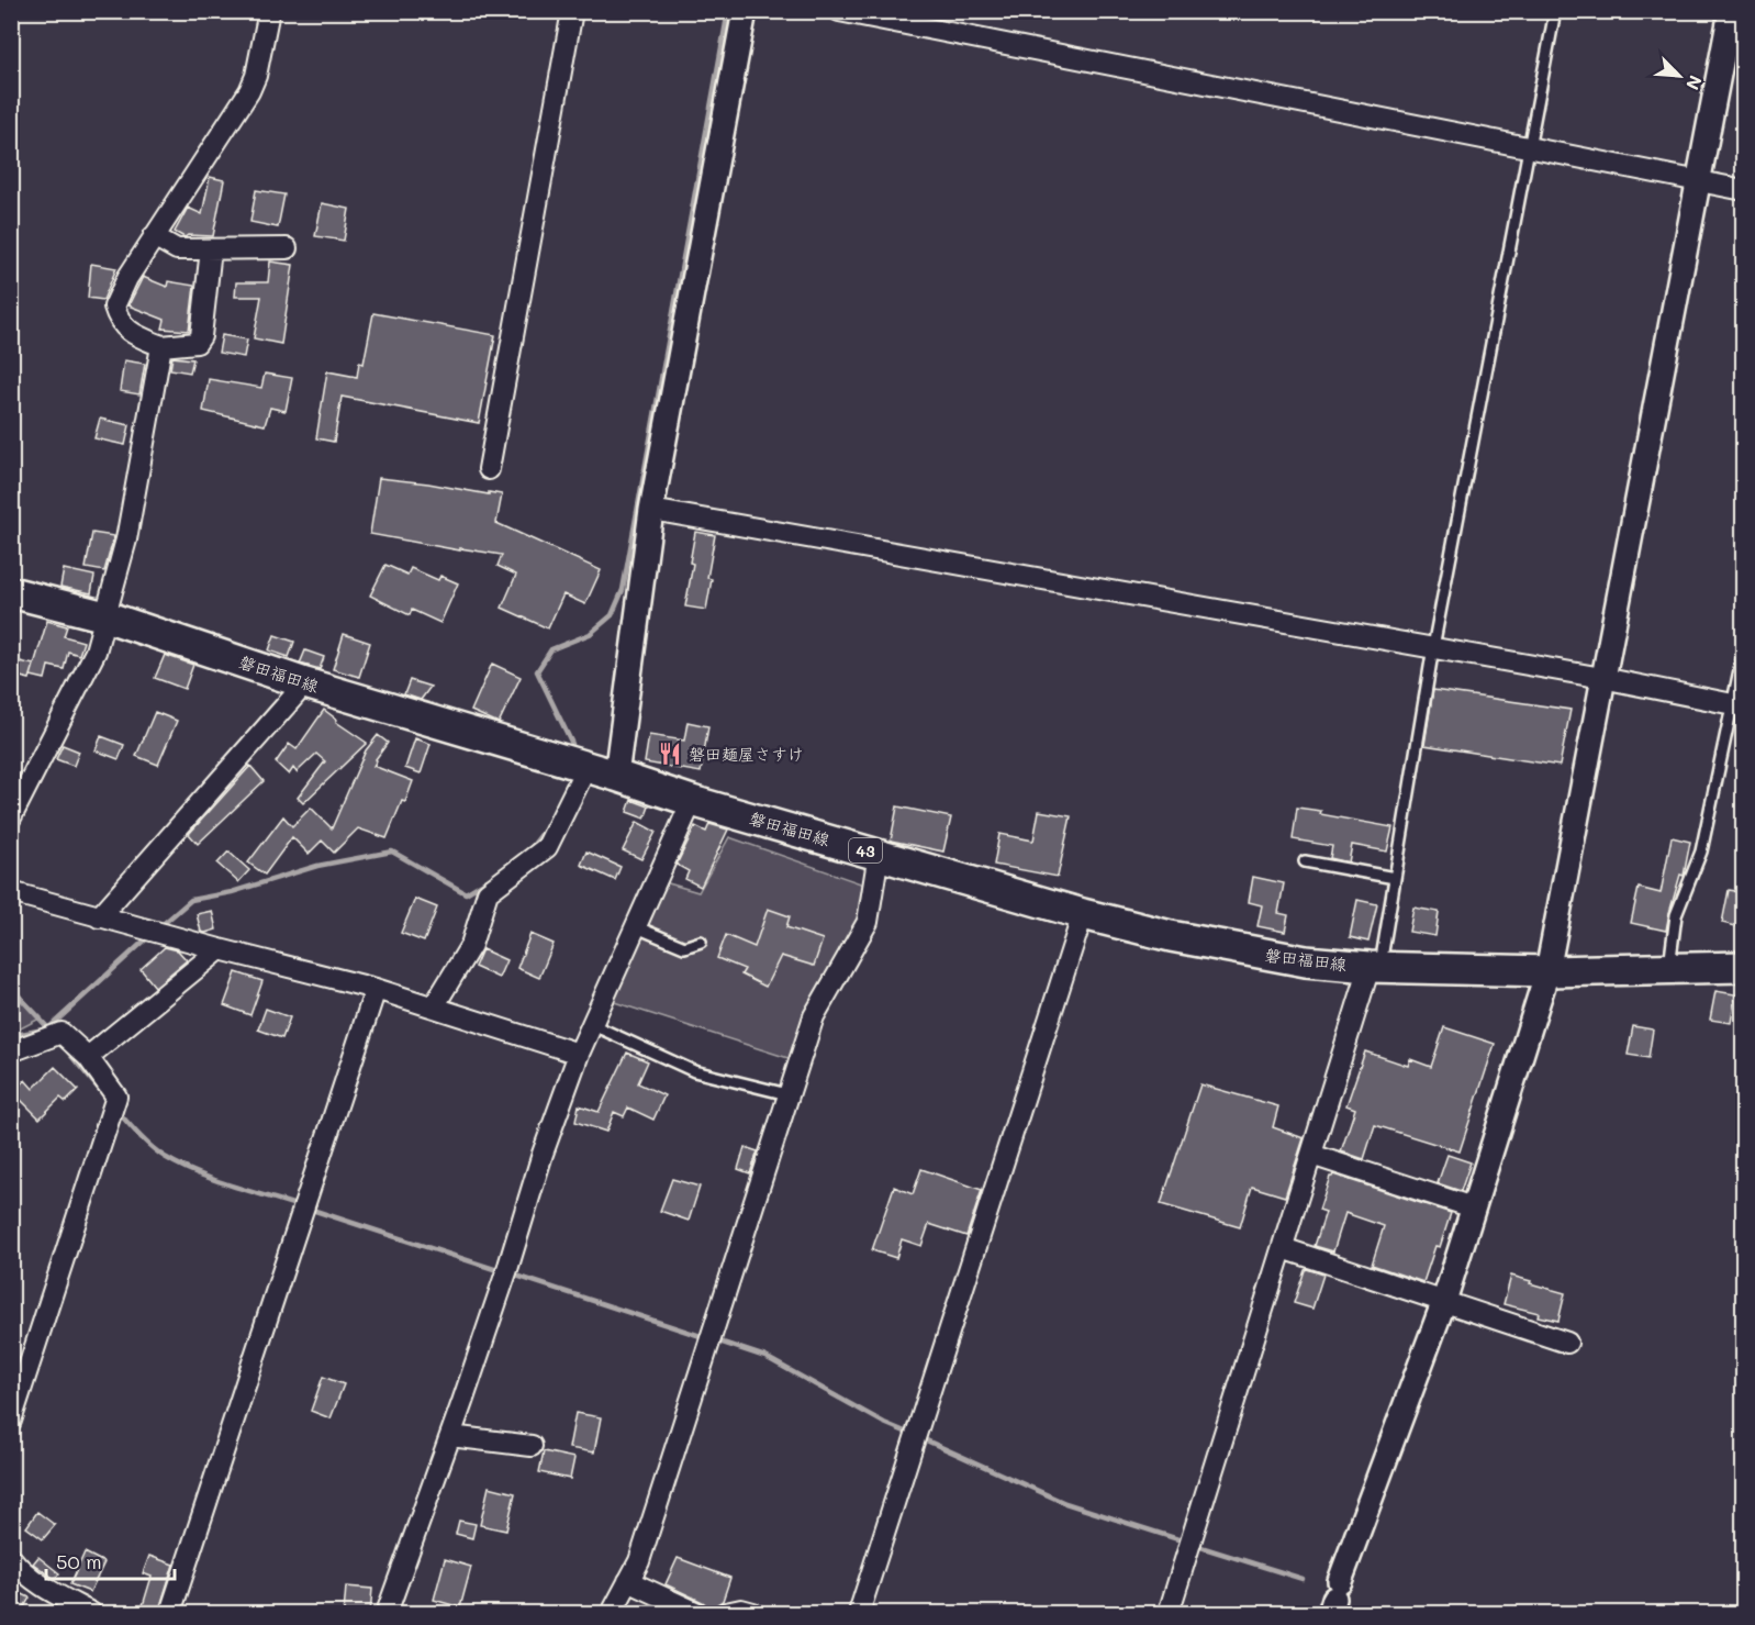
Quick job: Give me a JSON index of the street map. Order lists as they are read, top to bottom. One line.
{"streets":{"main road":["磐田福田線","43"]},"places":{"restaurant":["磐田麺屋さすけ"]},"scale_bar":"50 m","north":"bottom right"}
